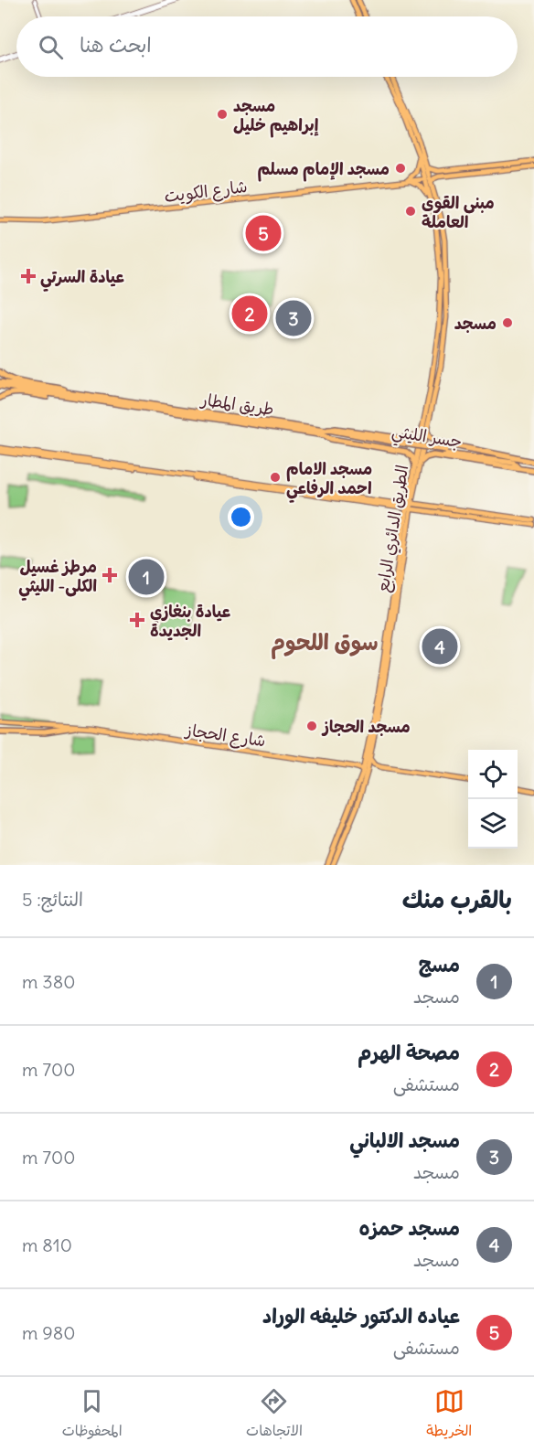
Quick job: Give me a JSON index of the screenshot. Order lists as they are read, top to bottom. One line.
{"streets":{"highway":["طريق المطار","جسر الليثي"],"main road":["شارع الكويت","الطريق الدائري الرابع","شارع الحجاز"]},"crossings":[["شارع الكويت","الطريق الدائري الرابع"],["طريق المطار","جسر الليثي"],["الطريق الدائري الرابع","شارع الحجاز"]],"districts":["سوق اللحوم"],"places":{"other":["مسجد إبراهيم خليل","مسجد الإمام مسلم","مبنى القوى العاملة","مسجد","مسجد الامام احمد الرفاعي","مسجد الحجاز"],"health":["عيادة السرتي","مرطز غسيل الكلى- الليثي","عيادة بنغازي الجديدة"]},"page":{"search":"ابحث هنا","pins":["5","2","3","1","4"],"heading":["بالقرب منك","النتائج: 5"],"list":[{"mark":"1","name":"مسج","note":"مسجد","value":"380 m"},{"mark":"2","name":"مصحة الهرم","note":"مستشفى","value":"700 m"},{"mark":"3","name":"مسجد الالباني","note":"مسجد","value":"700 m"},{"mark":"4","name":"مسجد حمزه","note":"مسجد","value":"810 m"},{"mark":"5","name":"عياده الدكتور خليفه الوراد","note":"مستشفى","value":"980 m"}],"nav":["الخريطة","الاتجاهات","المحفوظات"]}}
